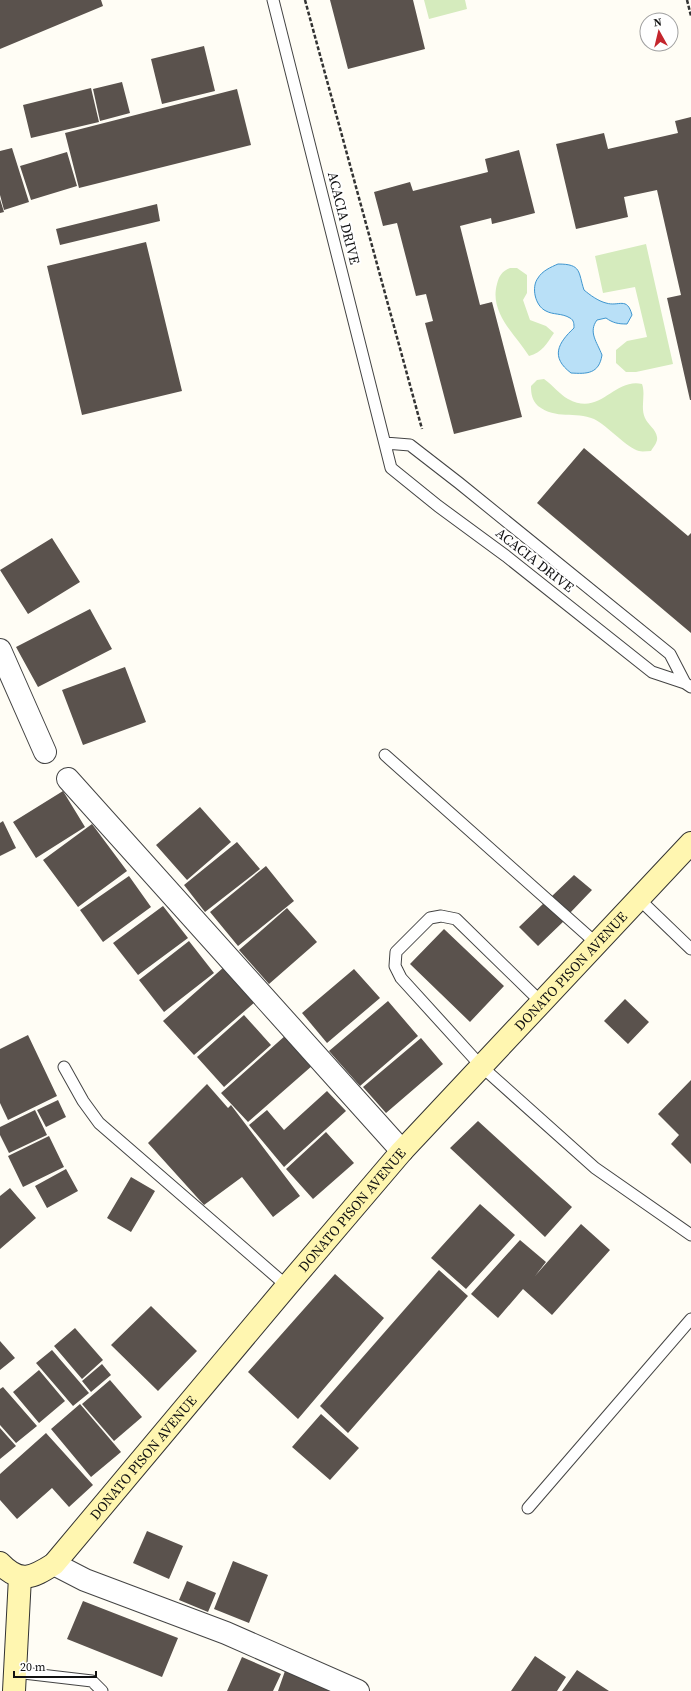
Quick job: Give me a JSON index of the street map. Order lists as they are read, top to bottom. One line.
{"streets":{"main road":["DONATO PISON AVENUE"],"lane":["ACACIA DRIVE"]},"scale_bar":"20 m","north":"top"}
